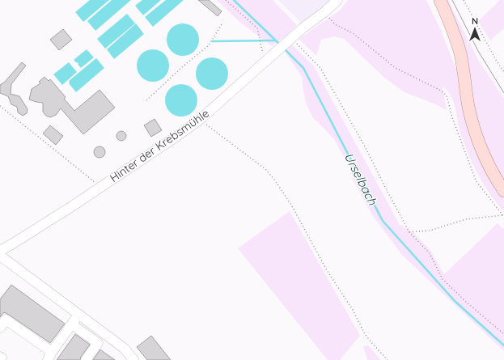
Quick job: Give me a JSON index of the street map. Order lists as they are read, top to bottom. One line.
{"streets":{"street":["Hinter der Krebsmühle"]},"water":["Urselbach"],"north":"top"}
